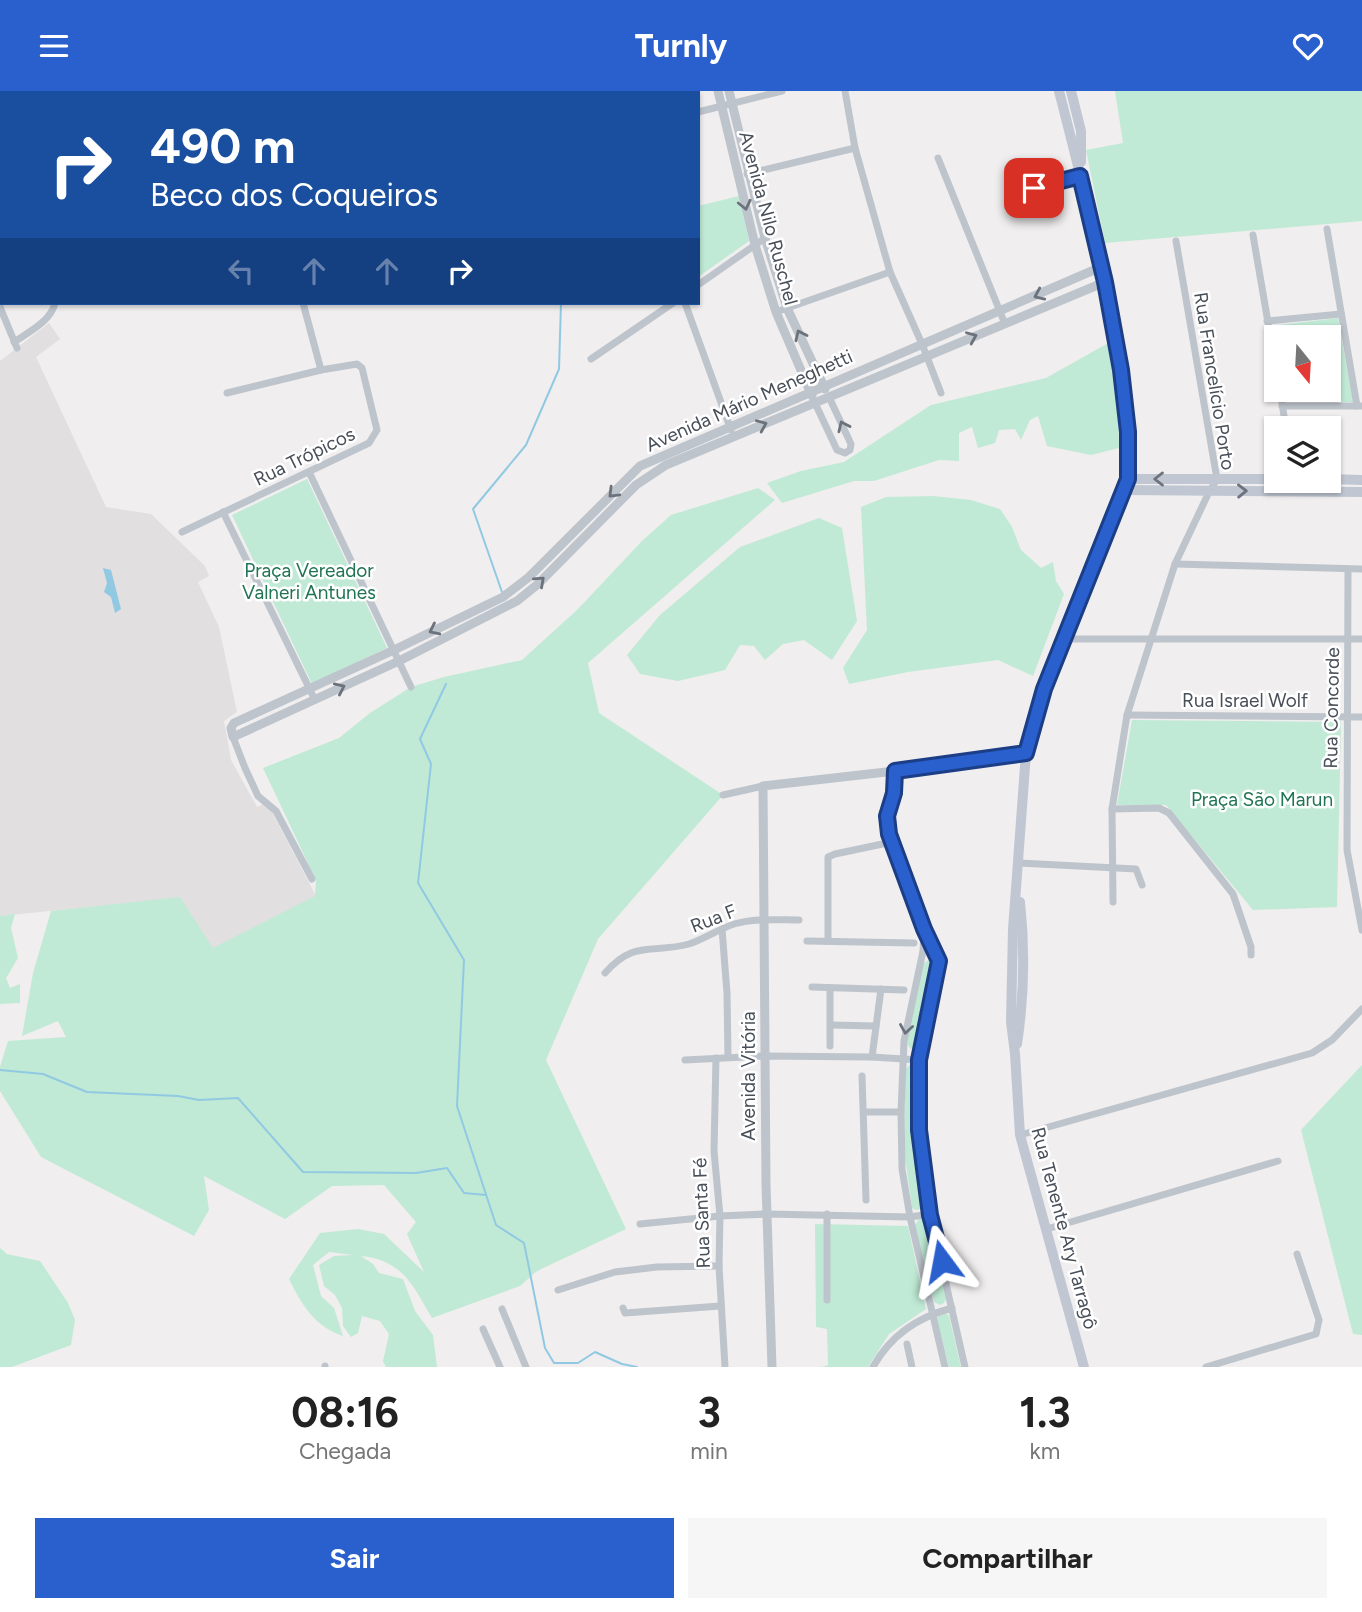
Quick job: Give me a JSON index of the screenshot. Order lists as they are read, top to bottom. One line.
{"streets":{"main road":["Rua Tenente Ary Tarragô"],"street":["Avenida Nilo Ruschel","Rua Francelício Porto","Avenida Mário Meneghetti","Rua Trópicos","Rua Israel Wolf","Rua Concorde","Rua F","Avenida Vitória","Rua Santa Fé"]},"crossings":[["Avenida Nilo Ruschel","Avenida Mário Meneghetti"],["Rua Francelício Porto","Rua Israel Wolf"],["Avenida Mário Meneghetti","Rua Tenente Ary Tarragô"],["Rua Israel Wolf","Rua Concorde"],["Rua F","Avenida Vitória"]],"parks":["Praça Vereador Valneri Antunes","Praça São Marun"],"north":"bottom","page":{"header":"Turnly","turn":["490 m","Beco dos Coqueiros"],"eta":["08:16","Chegada","3","min","1.3","km"],"buttons":["Sair","Compartilhar"]}}
